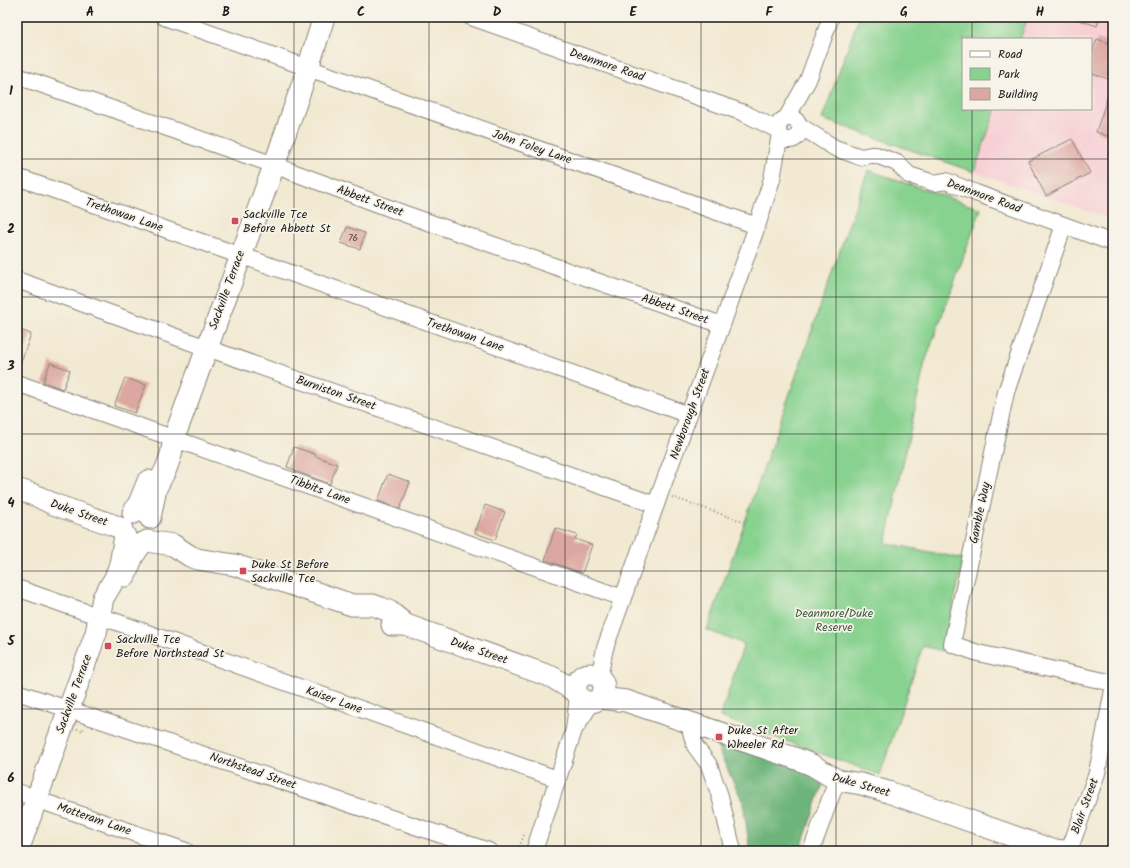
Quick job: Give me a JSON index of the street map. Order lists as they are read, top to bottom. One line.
{"streets":{"main road":["Sackville Terrace","Duke Street"],"street":["Deanmore Road","John Foley Lane","Abbett Street","Trethowan Lane","Burniston Street","Newborough Street","Tibbits Lane","Gamble Way","Kaiser Lane","Northstead Street","Blair Street","Motteram Lane"]},"crossings":[["Deanmore Road","Newborough Street"],["Deanmore Road","Gamble Way"],["John Foley Lane","Sackville Terrace"],["John Foley Lane","Newborough Street"],["Abbett Street","Sackville Terrace"],["Abbett Street","Newborough Street"],["Trethowan Lane","Sackville Terrace"],["Trethowan Lane","Newborough Street"],["Sackville Terrace","Burniston Street"],["Sackville Terrace","Tibbits Lane"],["Sackville Terrace","Duke Street"],["Sackville Terrace","Kaiser Lane"],["Sackville Terrace","Northstead Street"],["Sackville Terrace","Motteram Lane"],["Burniston Street","Newborough Street"],["Newborough Street","Tibbits Lane"],["Newborough Street","Duke Street"],["Newborough Street","Kaiser Lane"],["Duke Street","Blair Street"]],"parks":["Deanmore/Duke Reserve"],"places":{"transit":["Sackville Tce Before Abbett St","Duke St Before Sackville Tce","Sackville Tce Before Northstead St","Duke St After Wheeler Rd"]},"house_numbers":["76"],"legend":["Road","Park","Building"],"grid":{"columns":["A","B","C","D","E","F","G","H"],"rows":["1","2","3","4","5","6"]}}
